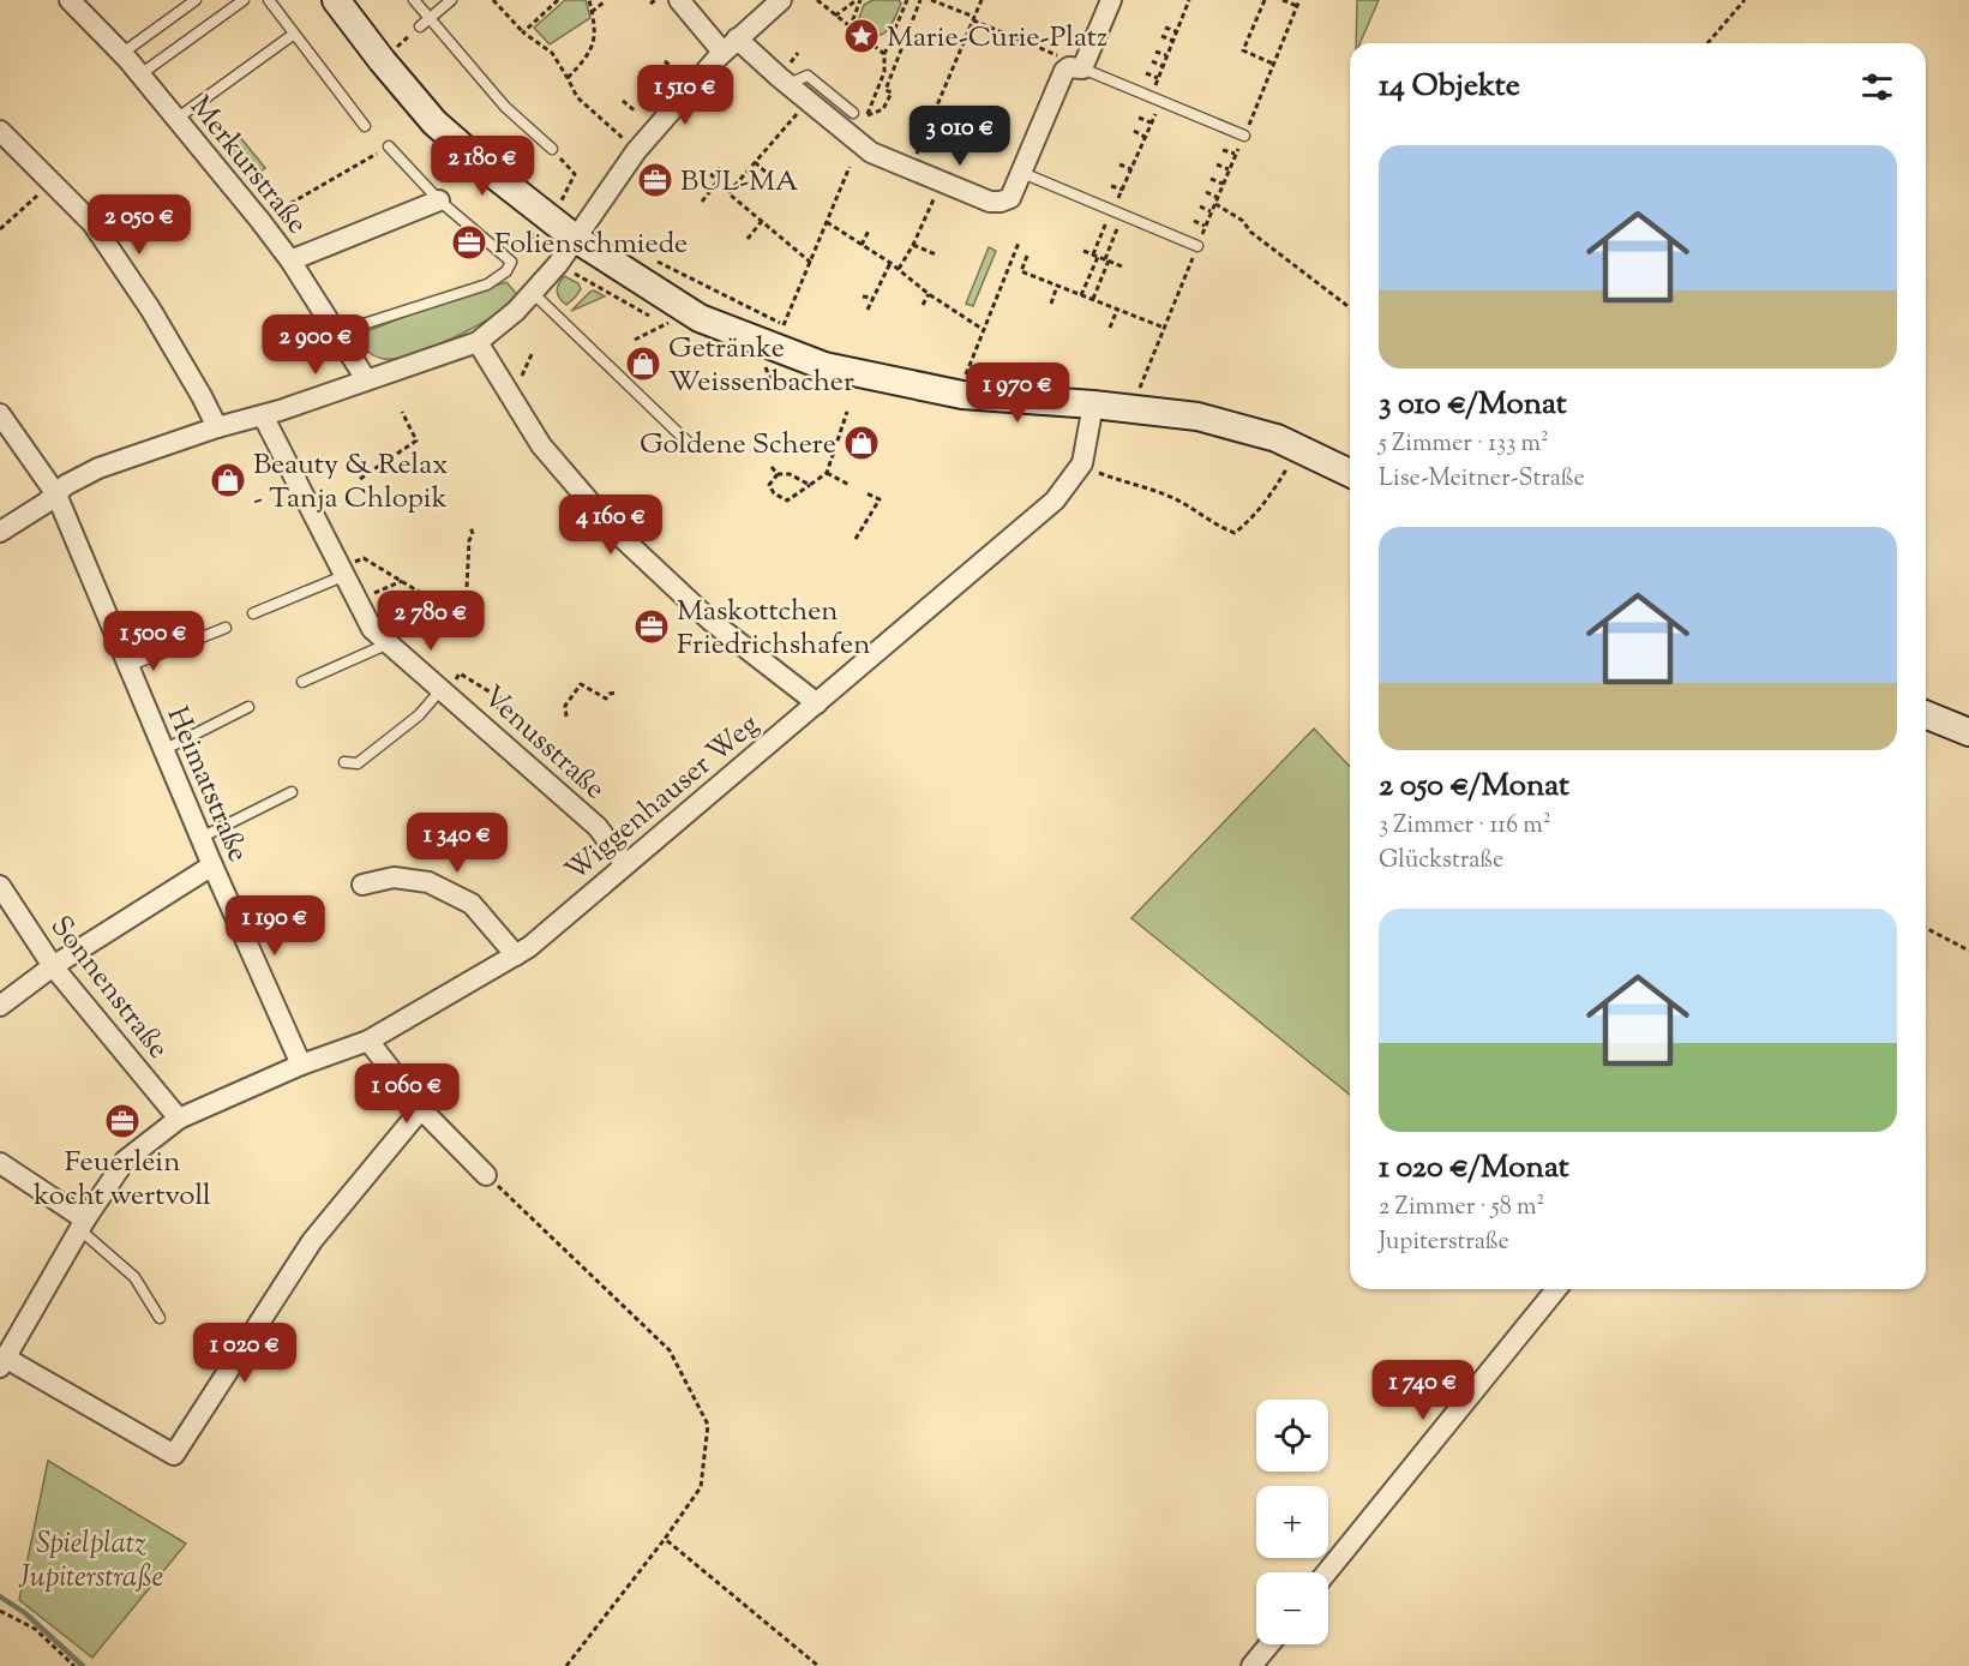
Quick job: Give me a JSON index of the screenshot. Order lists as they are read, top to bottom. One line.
{"streets":{"street":["Merkurstraße","Venusstraße","Heimatstraße","Wiggenhauser Weg","Sonnenstraße"]},"crossings":[["Venusstraße","Wiggenhauser Weg"],["Heimatstraße","Wiggenhauser Weg"],["Wiggenhauser Weg","Sonnenstraße"]],"parks":["Spielplatz Jupiterstraße"],"places":{"place":["Marie-Curie-Platz"],"office":["BUL-MA","Folienschmiede","Maskottchen Friedrichshafen","Feuerlein kocht wertvoll"],"shop":["Getränke Weissenbacher","Goldene Schere","Beauty & Relax - Tanja Chlopik"]},"page":{"heading":"14 Objekte","price":["1 510 €","3 010 €","2 180 €","2 050 €","2 900 €","1 970 €","4 160 €","2 780 €","1 500 €","1 340 €","1 190 €","1 060 €","1 020 €","1 740 €"],"list":[{"name":"3 010 €/Monat","note":"5 Zimmer · 133 m² · Lise-Meitner-Straße"},{"name":"2 050 €/Monat","note":"3 Zimmer · 116 m² · Glückstraße"},{"name":"1 020 €/Monat","note":"2 Zimmer · 58 m² · Jupiterstraße"}],"map_buttons":["+","−"]}}
